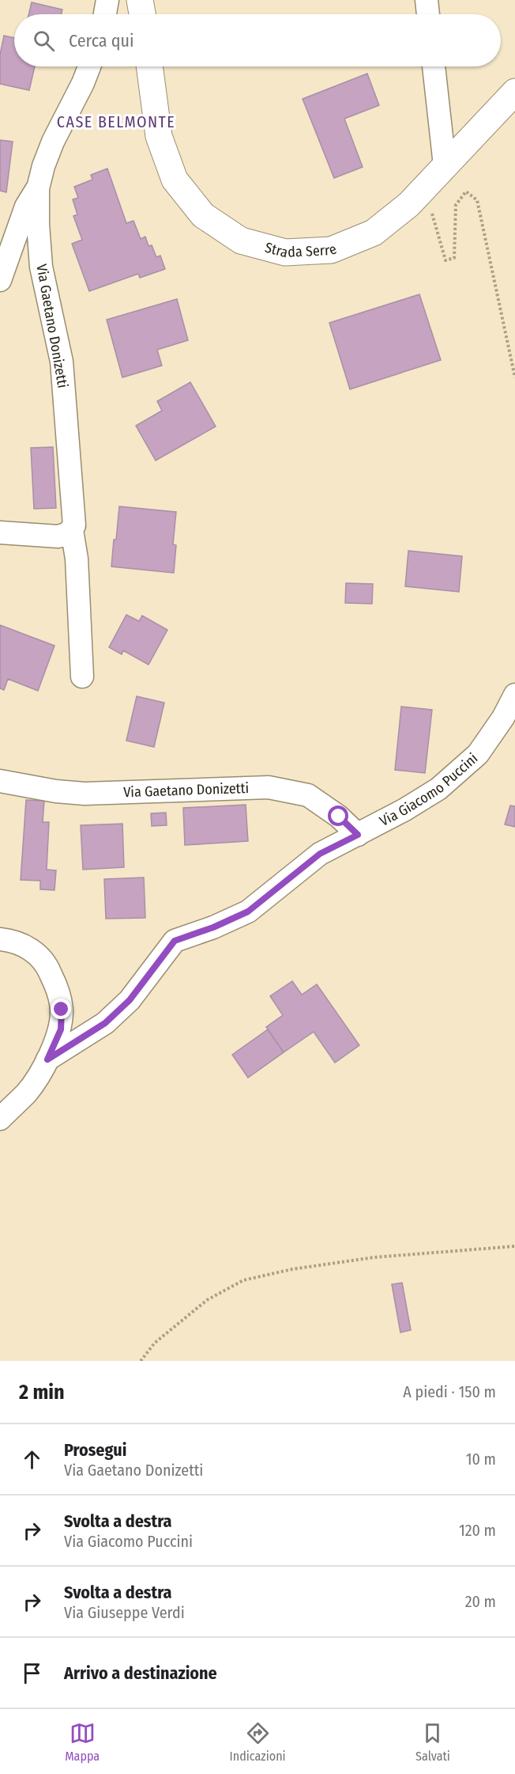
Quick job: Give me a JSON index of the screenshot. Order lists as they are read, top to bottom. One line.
{"streets":{"main road":["Strada Serre"],"street":["Via Gaetano Donizetti","Via Giacomo Puccini"]},"crossings":[["Via Gaetano Donizetti","Via Giacomo Puccini"]],"districts":["CASE BELMONTE"],"page":{"search":"Cerca qui","heading":["2 min","A piedi · 150 m"],"list":[["Prosegui","Via Gaetano Donizetti","10 m"],["Svolta a destra","Via Giacomo Puccini","120 m"],["Svolta a destra","Via Giuseppe Verdi","20 m"],"Arrivo a destinazione"],"nav":["Mappa","Indicazioni","Salvati"]}}
